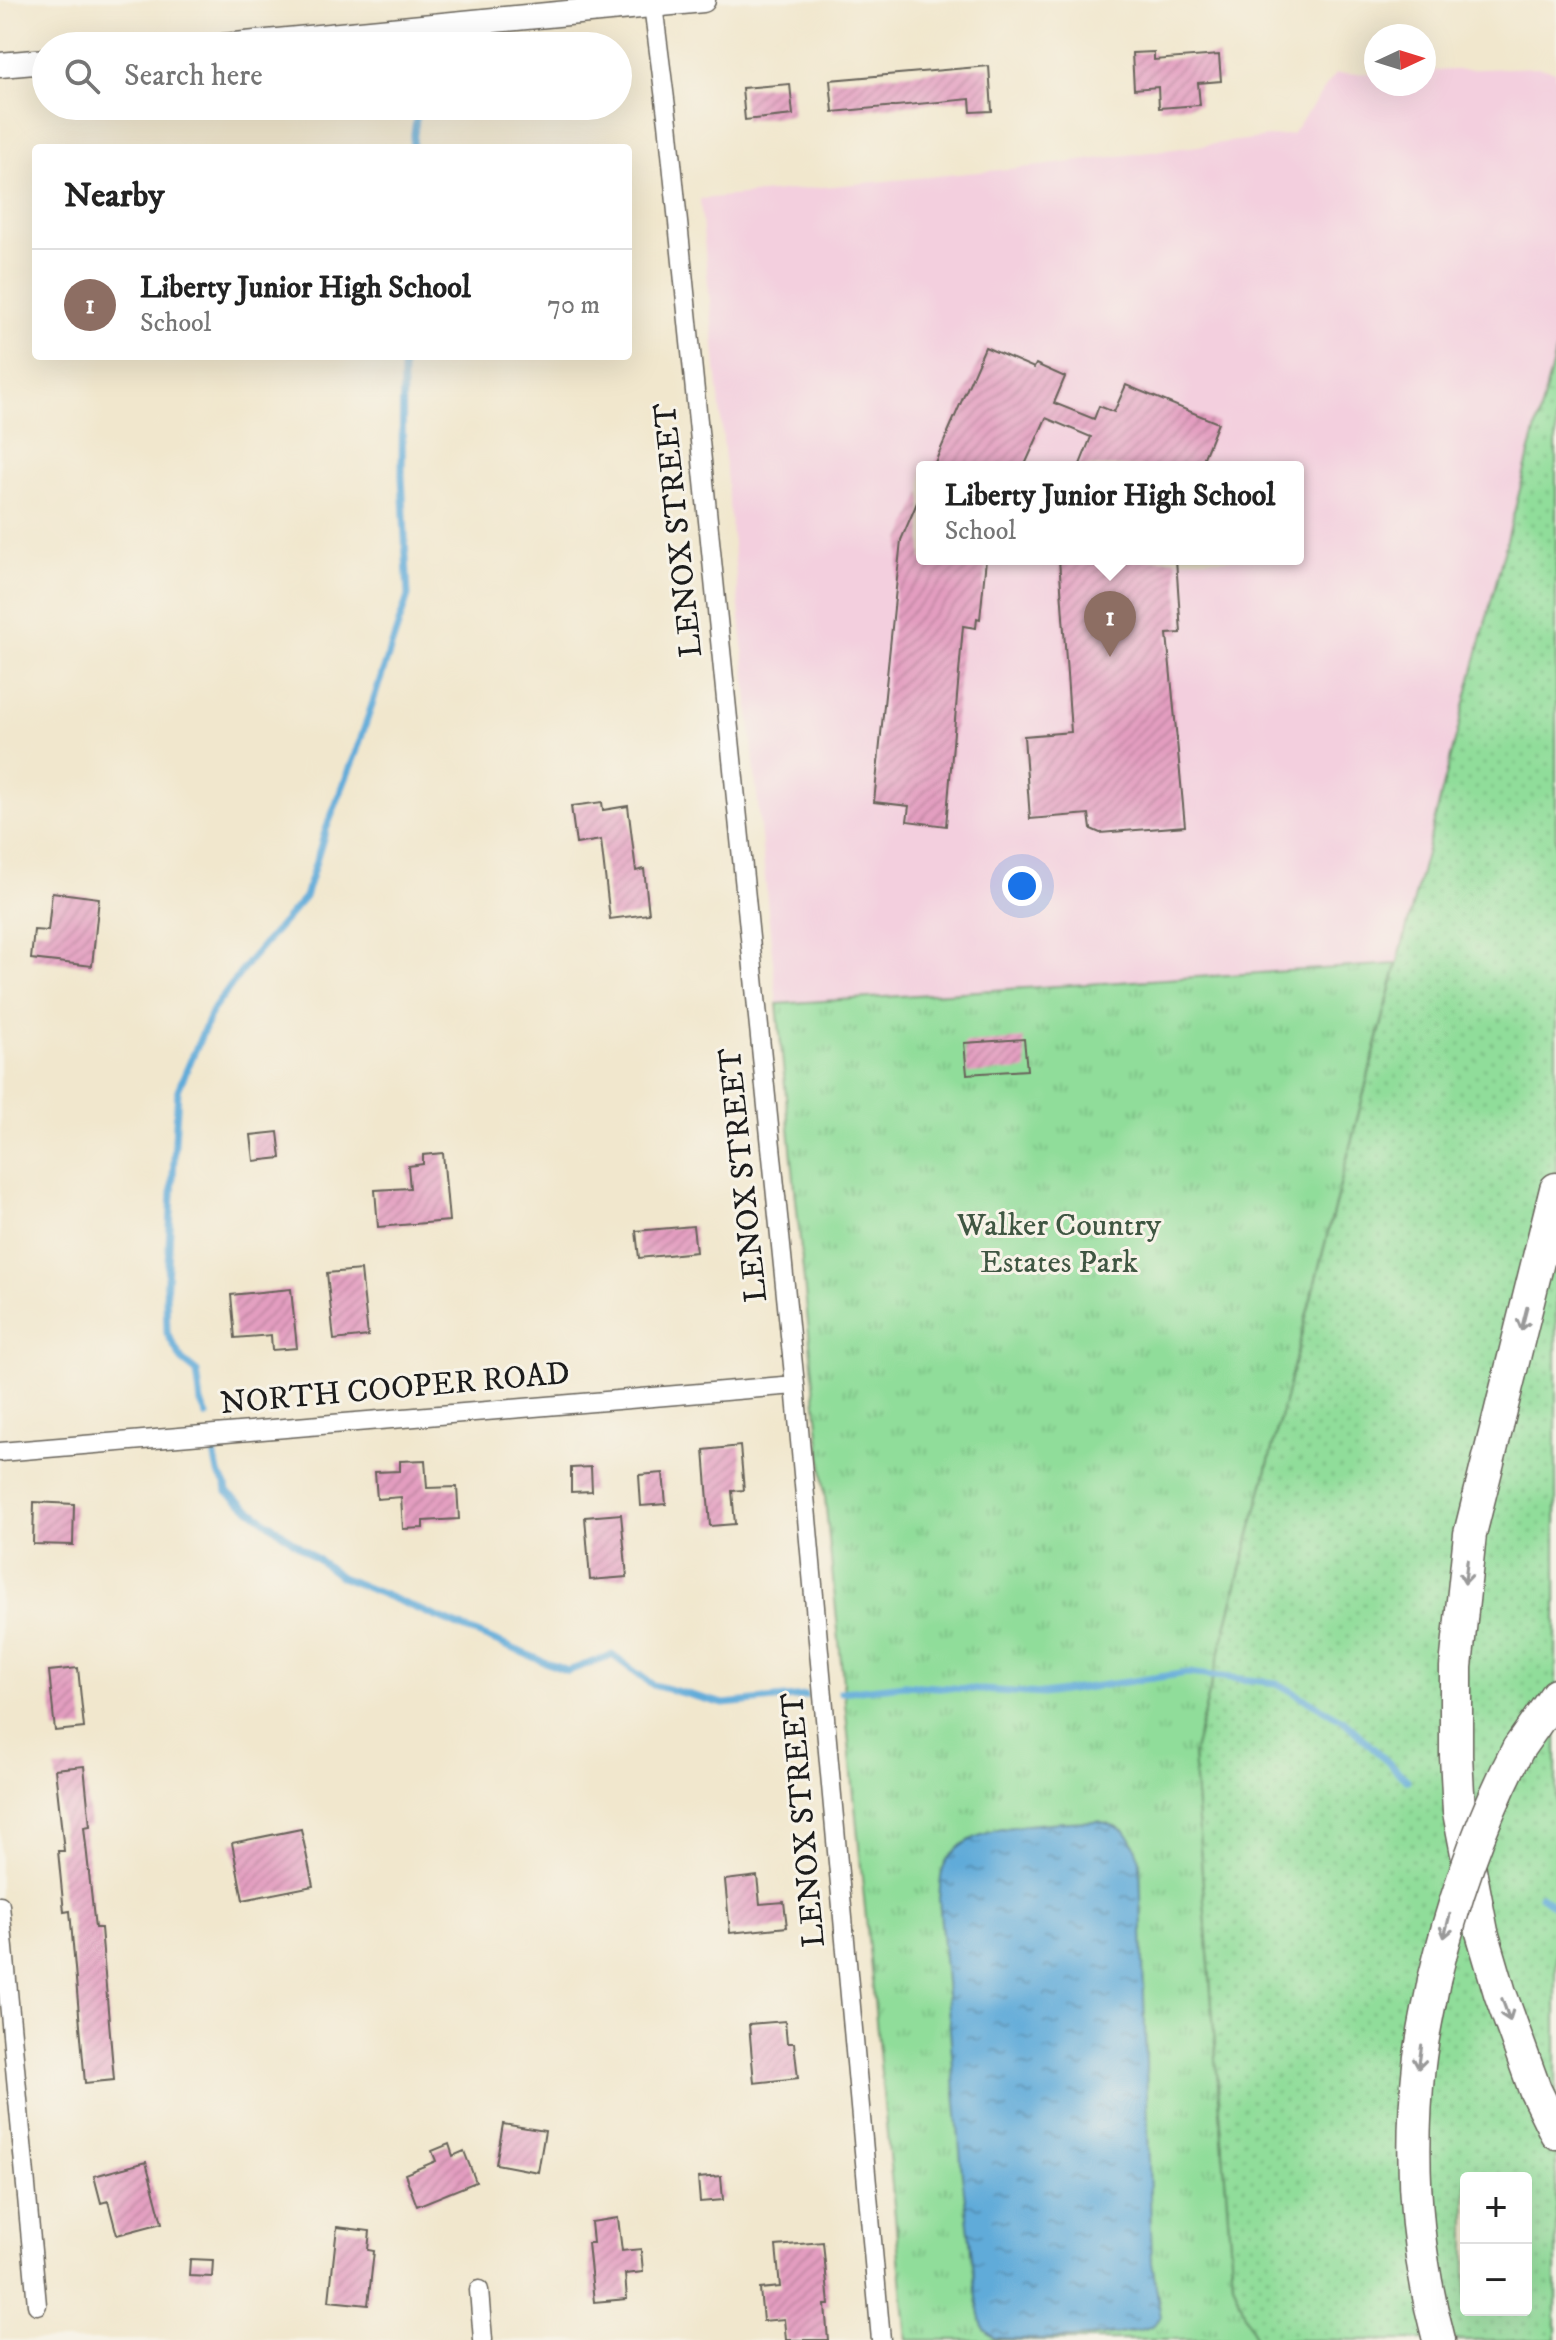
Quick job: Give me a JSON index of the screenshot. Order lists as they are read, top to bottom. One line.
{"streets":{"street":["LENOX STREET","NORTH COOPER ROAD"]},"crossings":[["LENOX STREET","NORTH COOPER ROAD"]],"parks":["Walker Country Estates Park"],"north":"right","page":{"search":"Search here","heading":"Nearby","list":[{"mark":"1","name":"Liberty Junior High School","note":"School","value":"70 m"}],"popup":["Liberty Junior High School","School"],"pins":"1","map_buttons":["+","−"]}}
